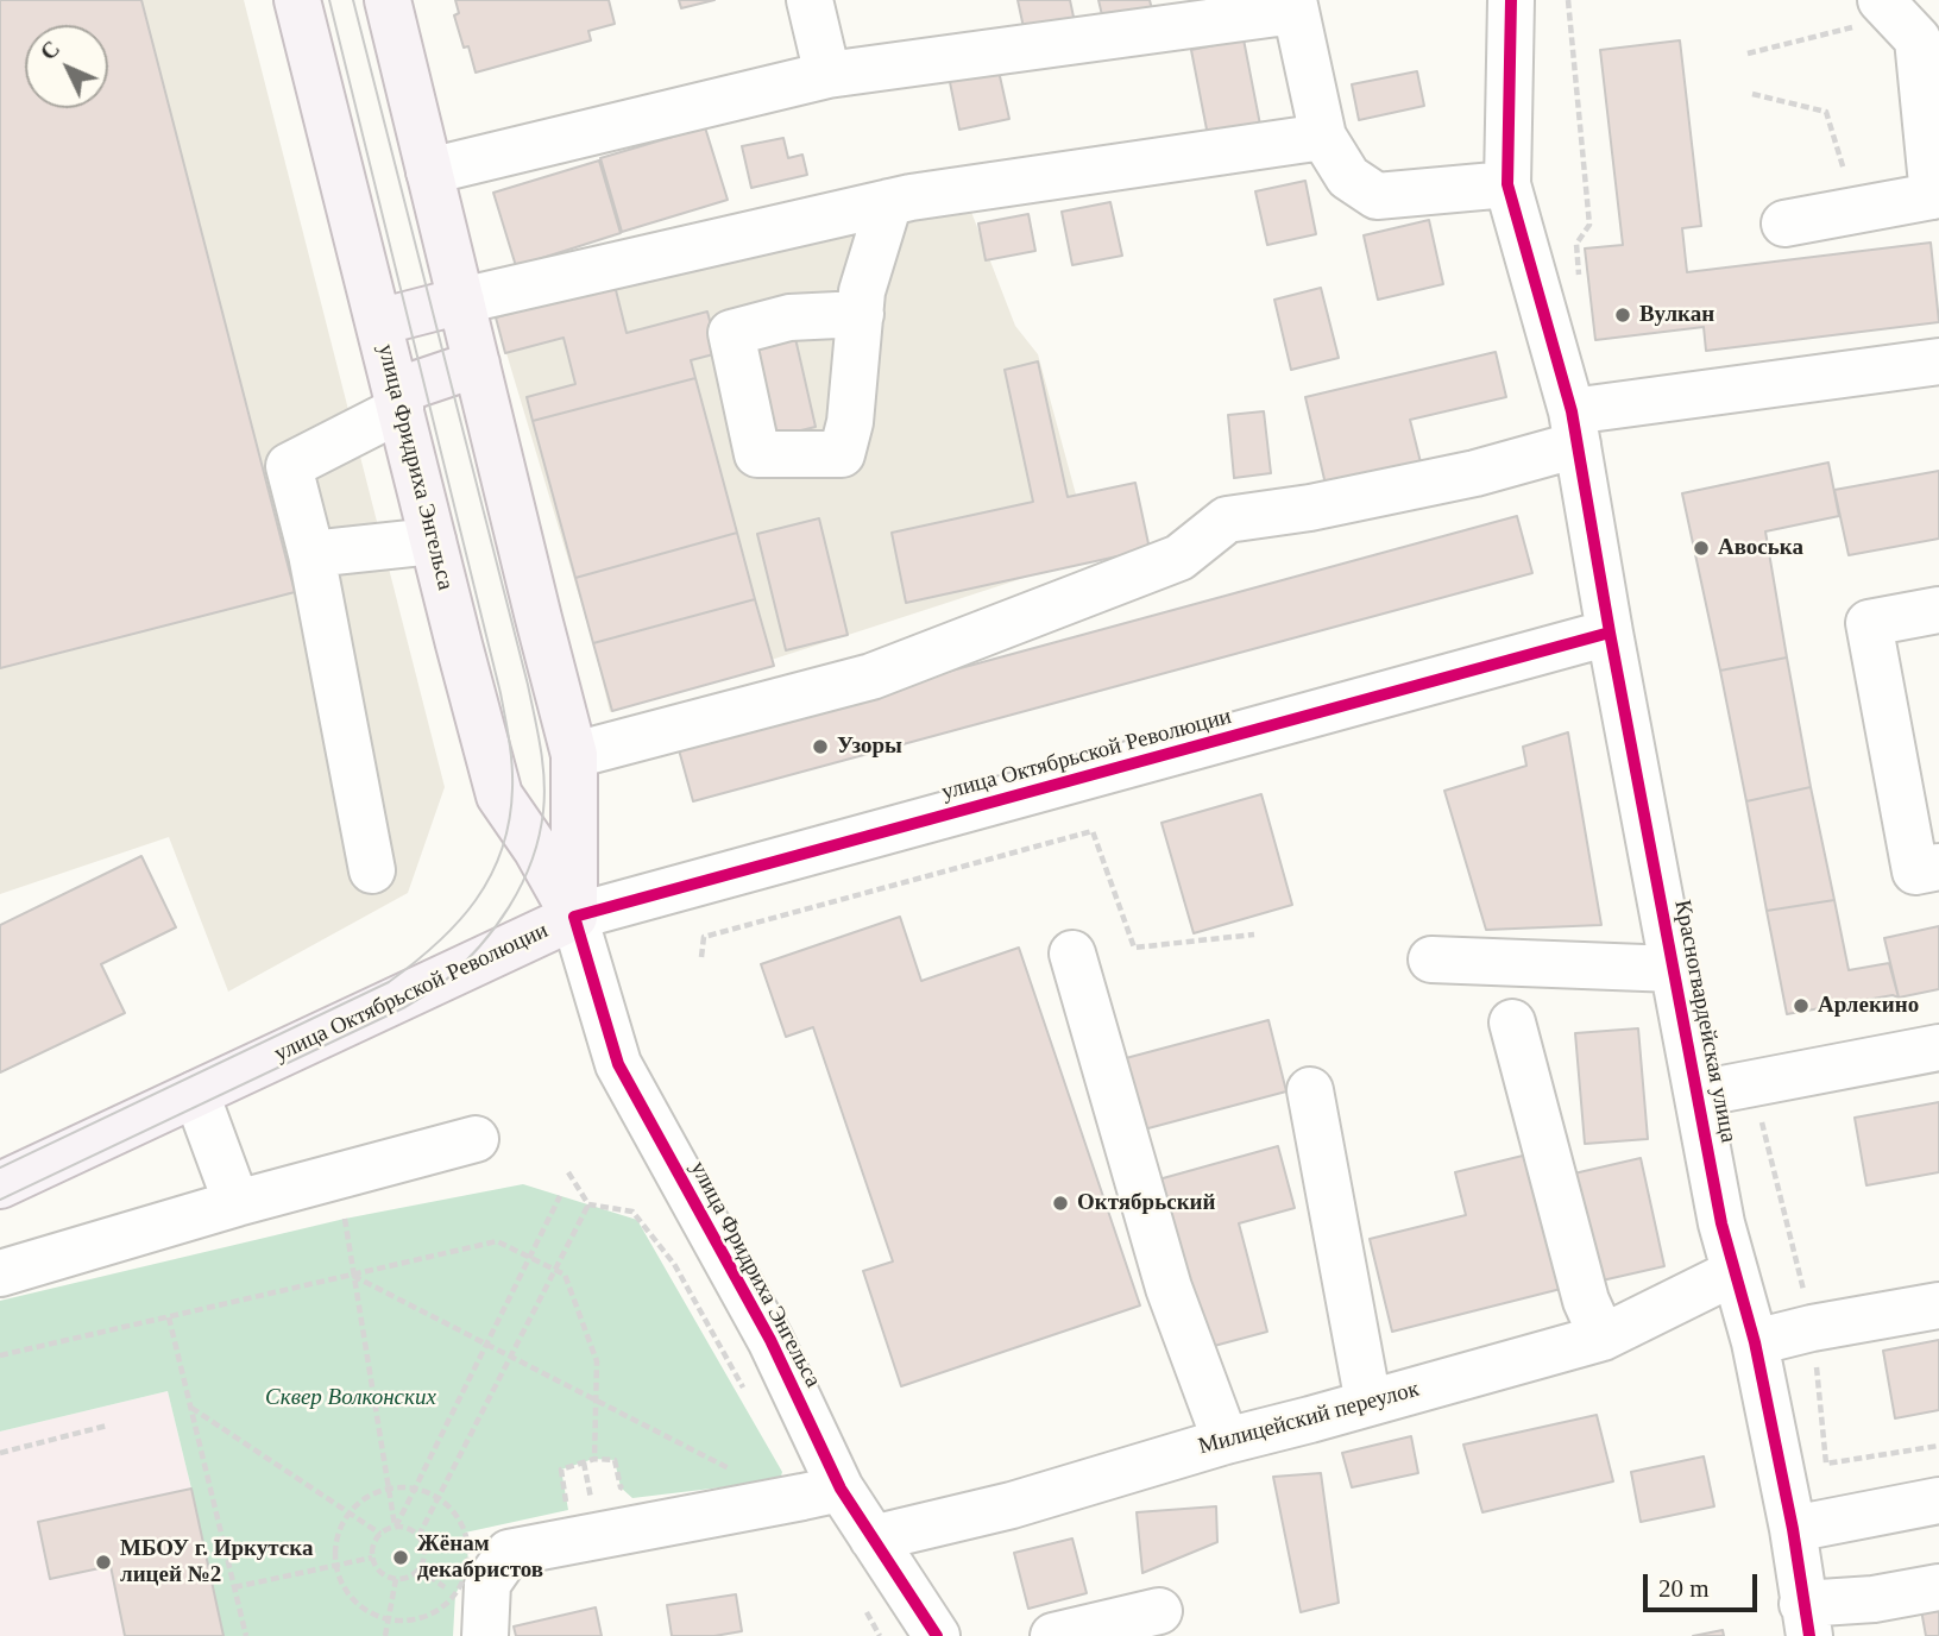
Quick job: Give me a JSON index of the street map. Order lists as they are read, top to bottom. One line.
{"streets":{"main road":["улица Фридриха Энгельса","улица Октябрьской Революции"],"street":["Красногвардейская улица","Милицейский переулок"]},"crossings":[["улица Фридриха Энгельса","улица Октябрьской Революции"],["улица Фридриха Энгельса","Милицейский переулок"],["улица Октябрьской Революции","Красногвардейская улица"],["Красногвардейская улица","Милицейский переулок"]],"parks":["Сквер Волконских"],"places":["Вулкан","Авоська","Узоры","Арлекино","Октябрьский","Жёнам декабристов","МБОУ г. Иркутска лицей №2"],"scale_bar":"20 m","north":"top left"}
